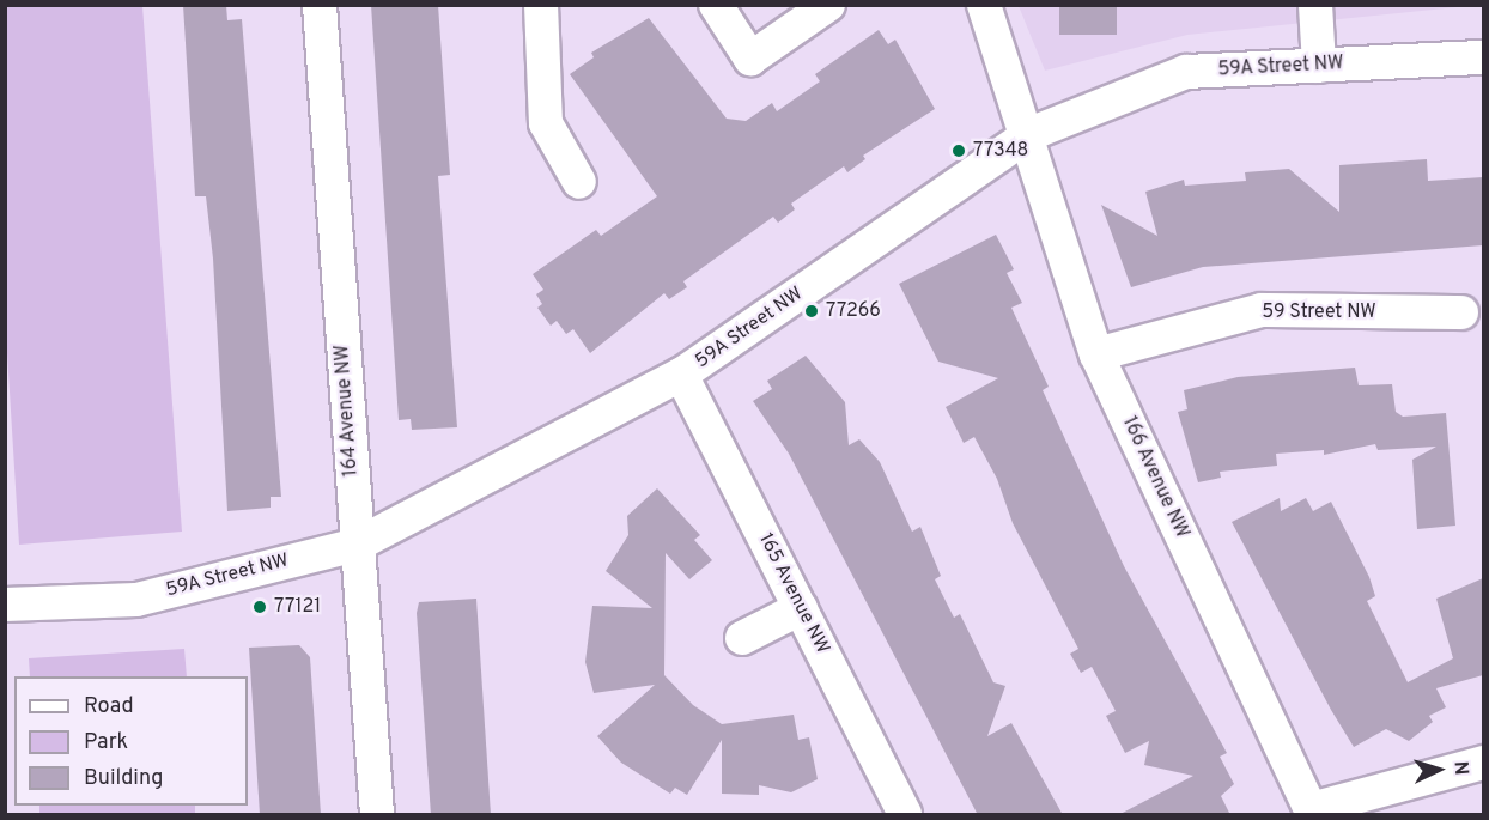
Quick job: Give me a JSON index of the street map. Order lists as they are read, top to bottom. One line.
{"streets":{"street":["59A Street NW","59 Street NW","164 Avenue NW","166 Avenue NW","165 Avenue NW"]},"crossings":[["59A Street NW","164 Avenue NW"],["59A Street NW","166 Avenue NW"],["59A Street NW","165 Avenue NW"],["59 Street NW","166 Avenue NW"]],"places":["77348","77266","77121"],"legend":["Road","Park","Building"],"north":"right"}
